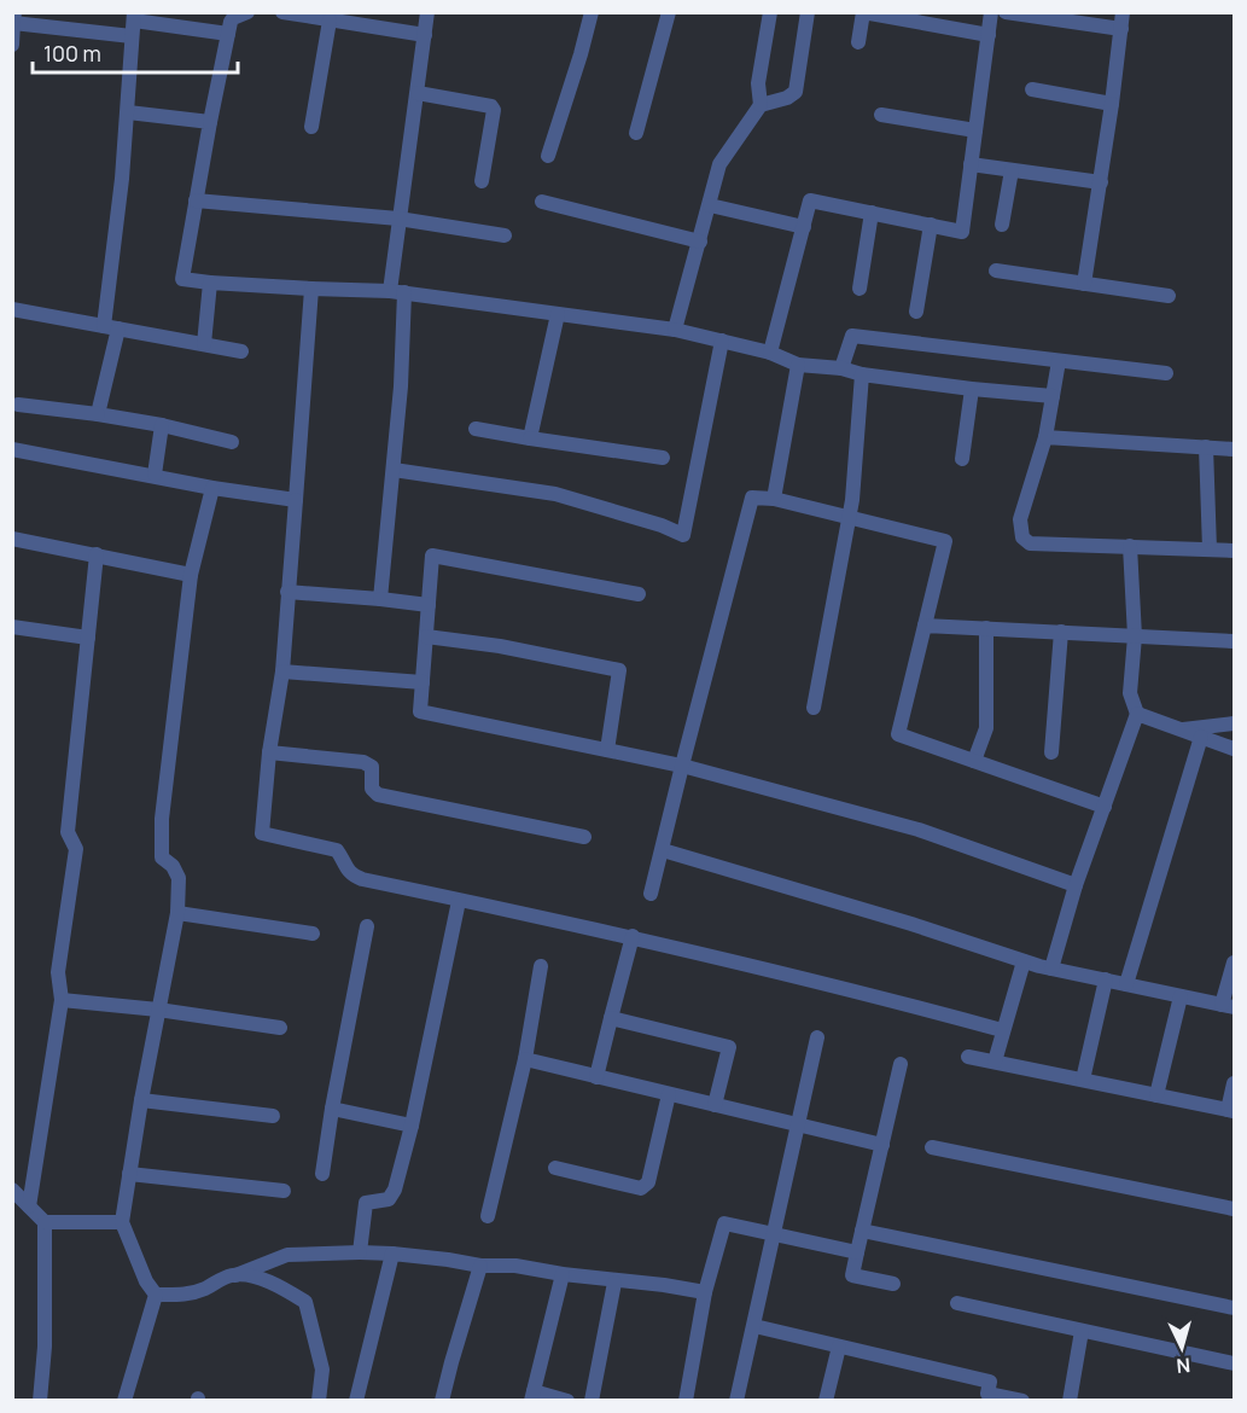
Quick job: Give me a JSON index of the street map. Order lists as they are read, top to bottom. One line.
{"scale_bar":"100 m","north":"bottom"}
